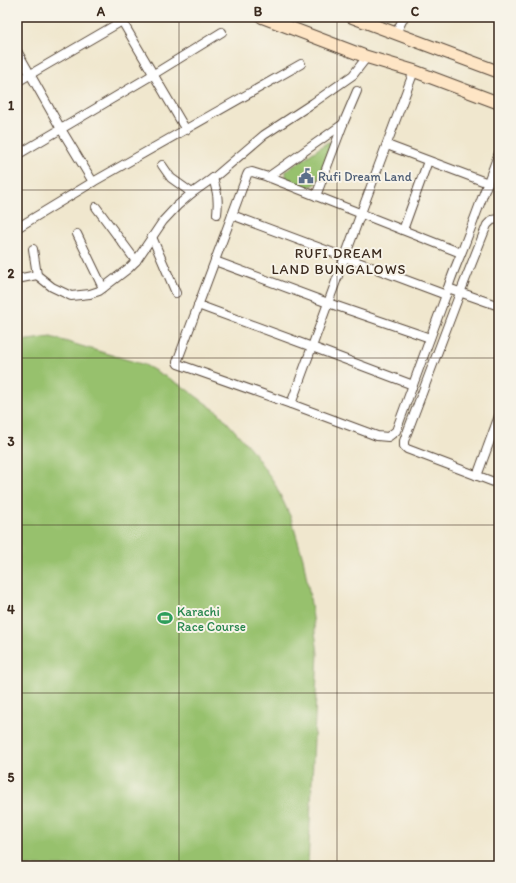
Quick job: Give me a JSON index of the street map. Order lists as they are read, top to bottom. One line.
{"districts":["RUFI DREAM LAND BUNGALOWS"],"places":{"public building":["Rufi Dream Land"],"sports":["Karachi Race Course"]},"grid":{"columns":["A","B","C"],"rows":["1","2","3","4","5"]}}
